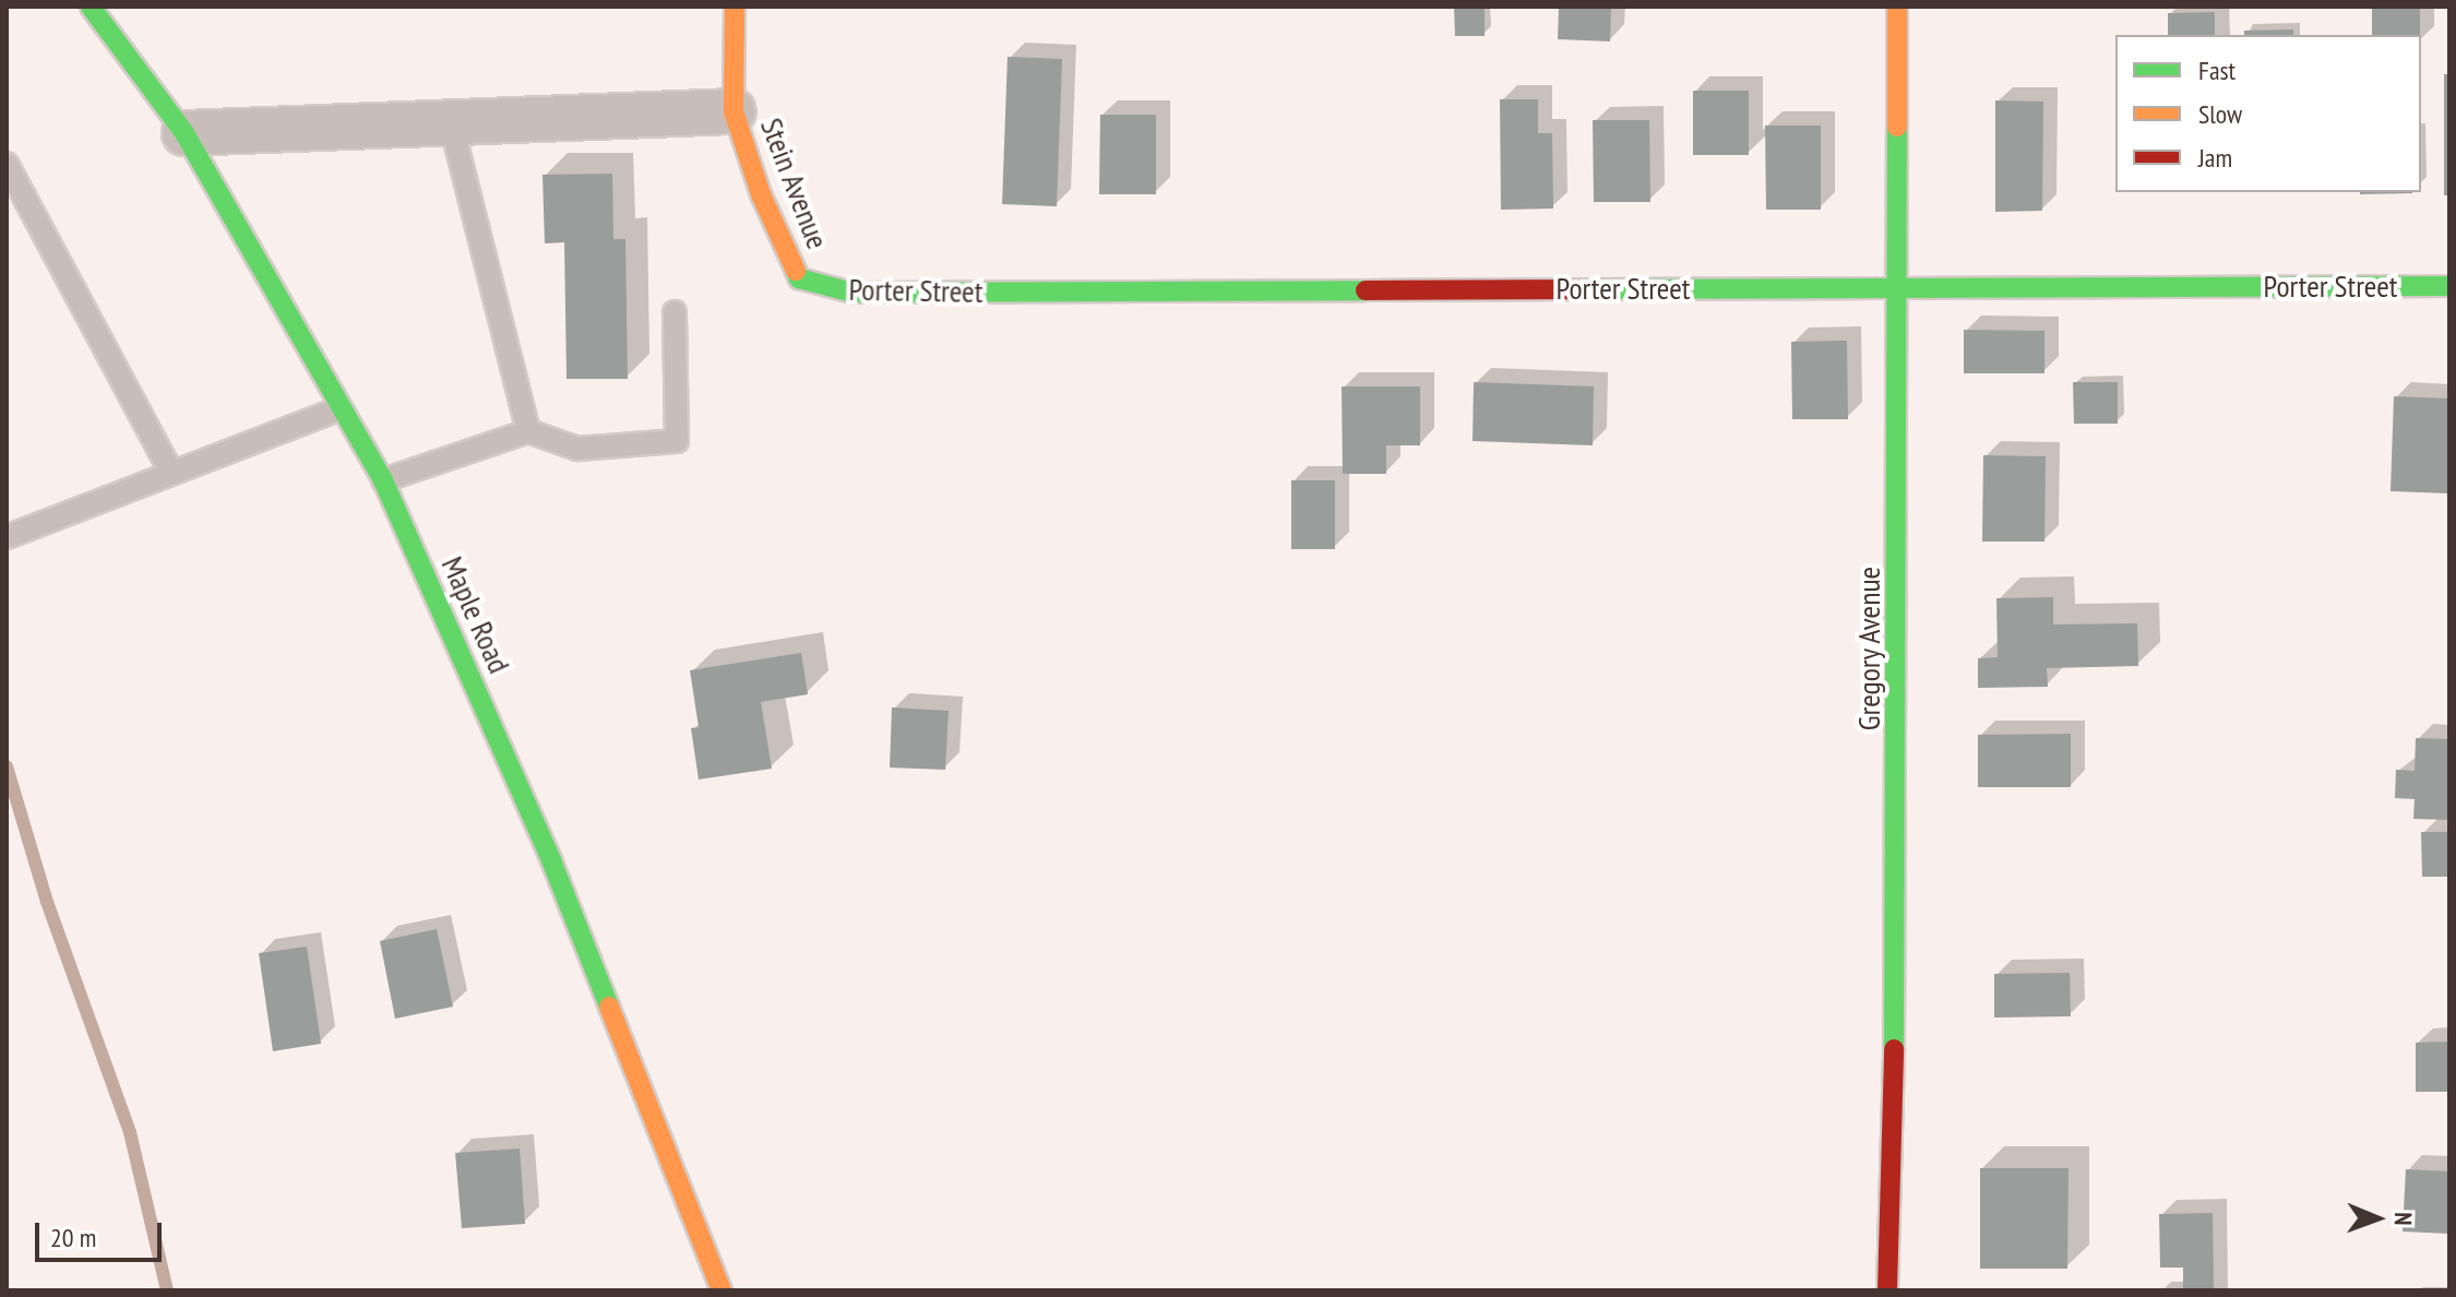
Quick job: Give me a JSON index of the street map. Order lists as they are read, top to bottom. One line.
{"streets":{"street":["Stein Avenue","Porter Street","Maple Road","Gregory Avenue"]},"crossings":[["Stein Avenue","Porter Street"],["Porter Street","Gregory Avenue"]],"legend":["Fast","Slow","Jam"],"scale_bar":"20 m","north":"right"}
